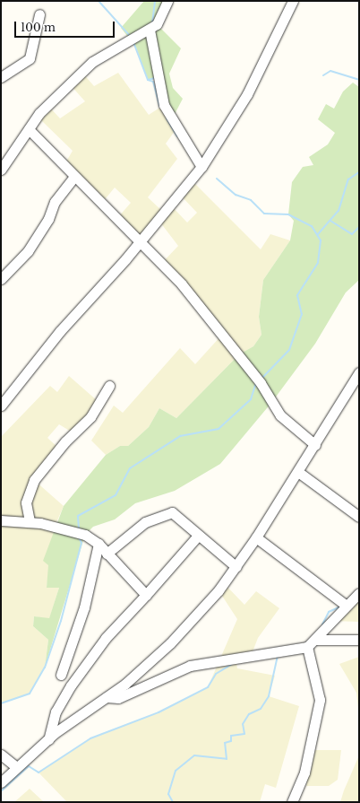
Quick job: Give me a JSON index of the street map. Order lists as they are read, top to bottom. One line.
{"scale_bar":"100 m"}
